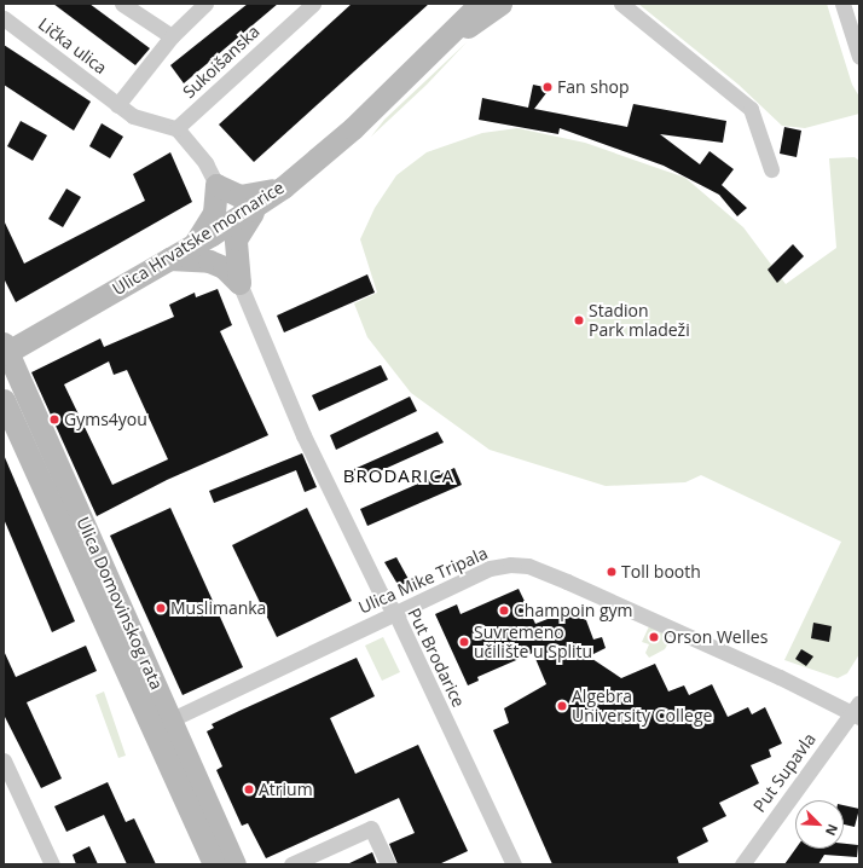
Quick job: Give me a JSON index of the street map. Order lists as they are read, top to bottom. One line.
{"streets":{"main road":["Ulica Hrvatske mornarice","Ulica Domovinskog rata"],"street":["Lička ulica","Sukoišanska","Ulica Mike Tripala","Put Brodarice","Put Supavla"]},"crossings":[["Lička ulica","Sukoišanska"],["Ulica Hrvatske mornarice","Ulica Domovinskog rata"],["Ulica Mike Tripala","Ulica Domovinskog rata"],["Ulica Mike Tripala","Put Brodarice"],["Ulica Mike Tripala","Put Supavla"]],"districts":["BRODARICA"],"places":["Fan shop","Stadion Park mladeži","Gyms4you","Toll booth","Muslimanka","Champoin gym","Orson Welles","Suvremeno učilište u Splitu","Algebra University College","Atrium"],"north":"bottom right"}
